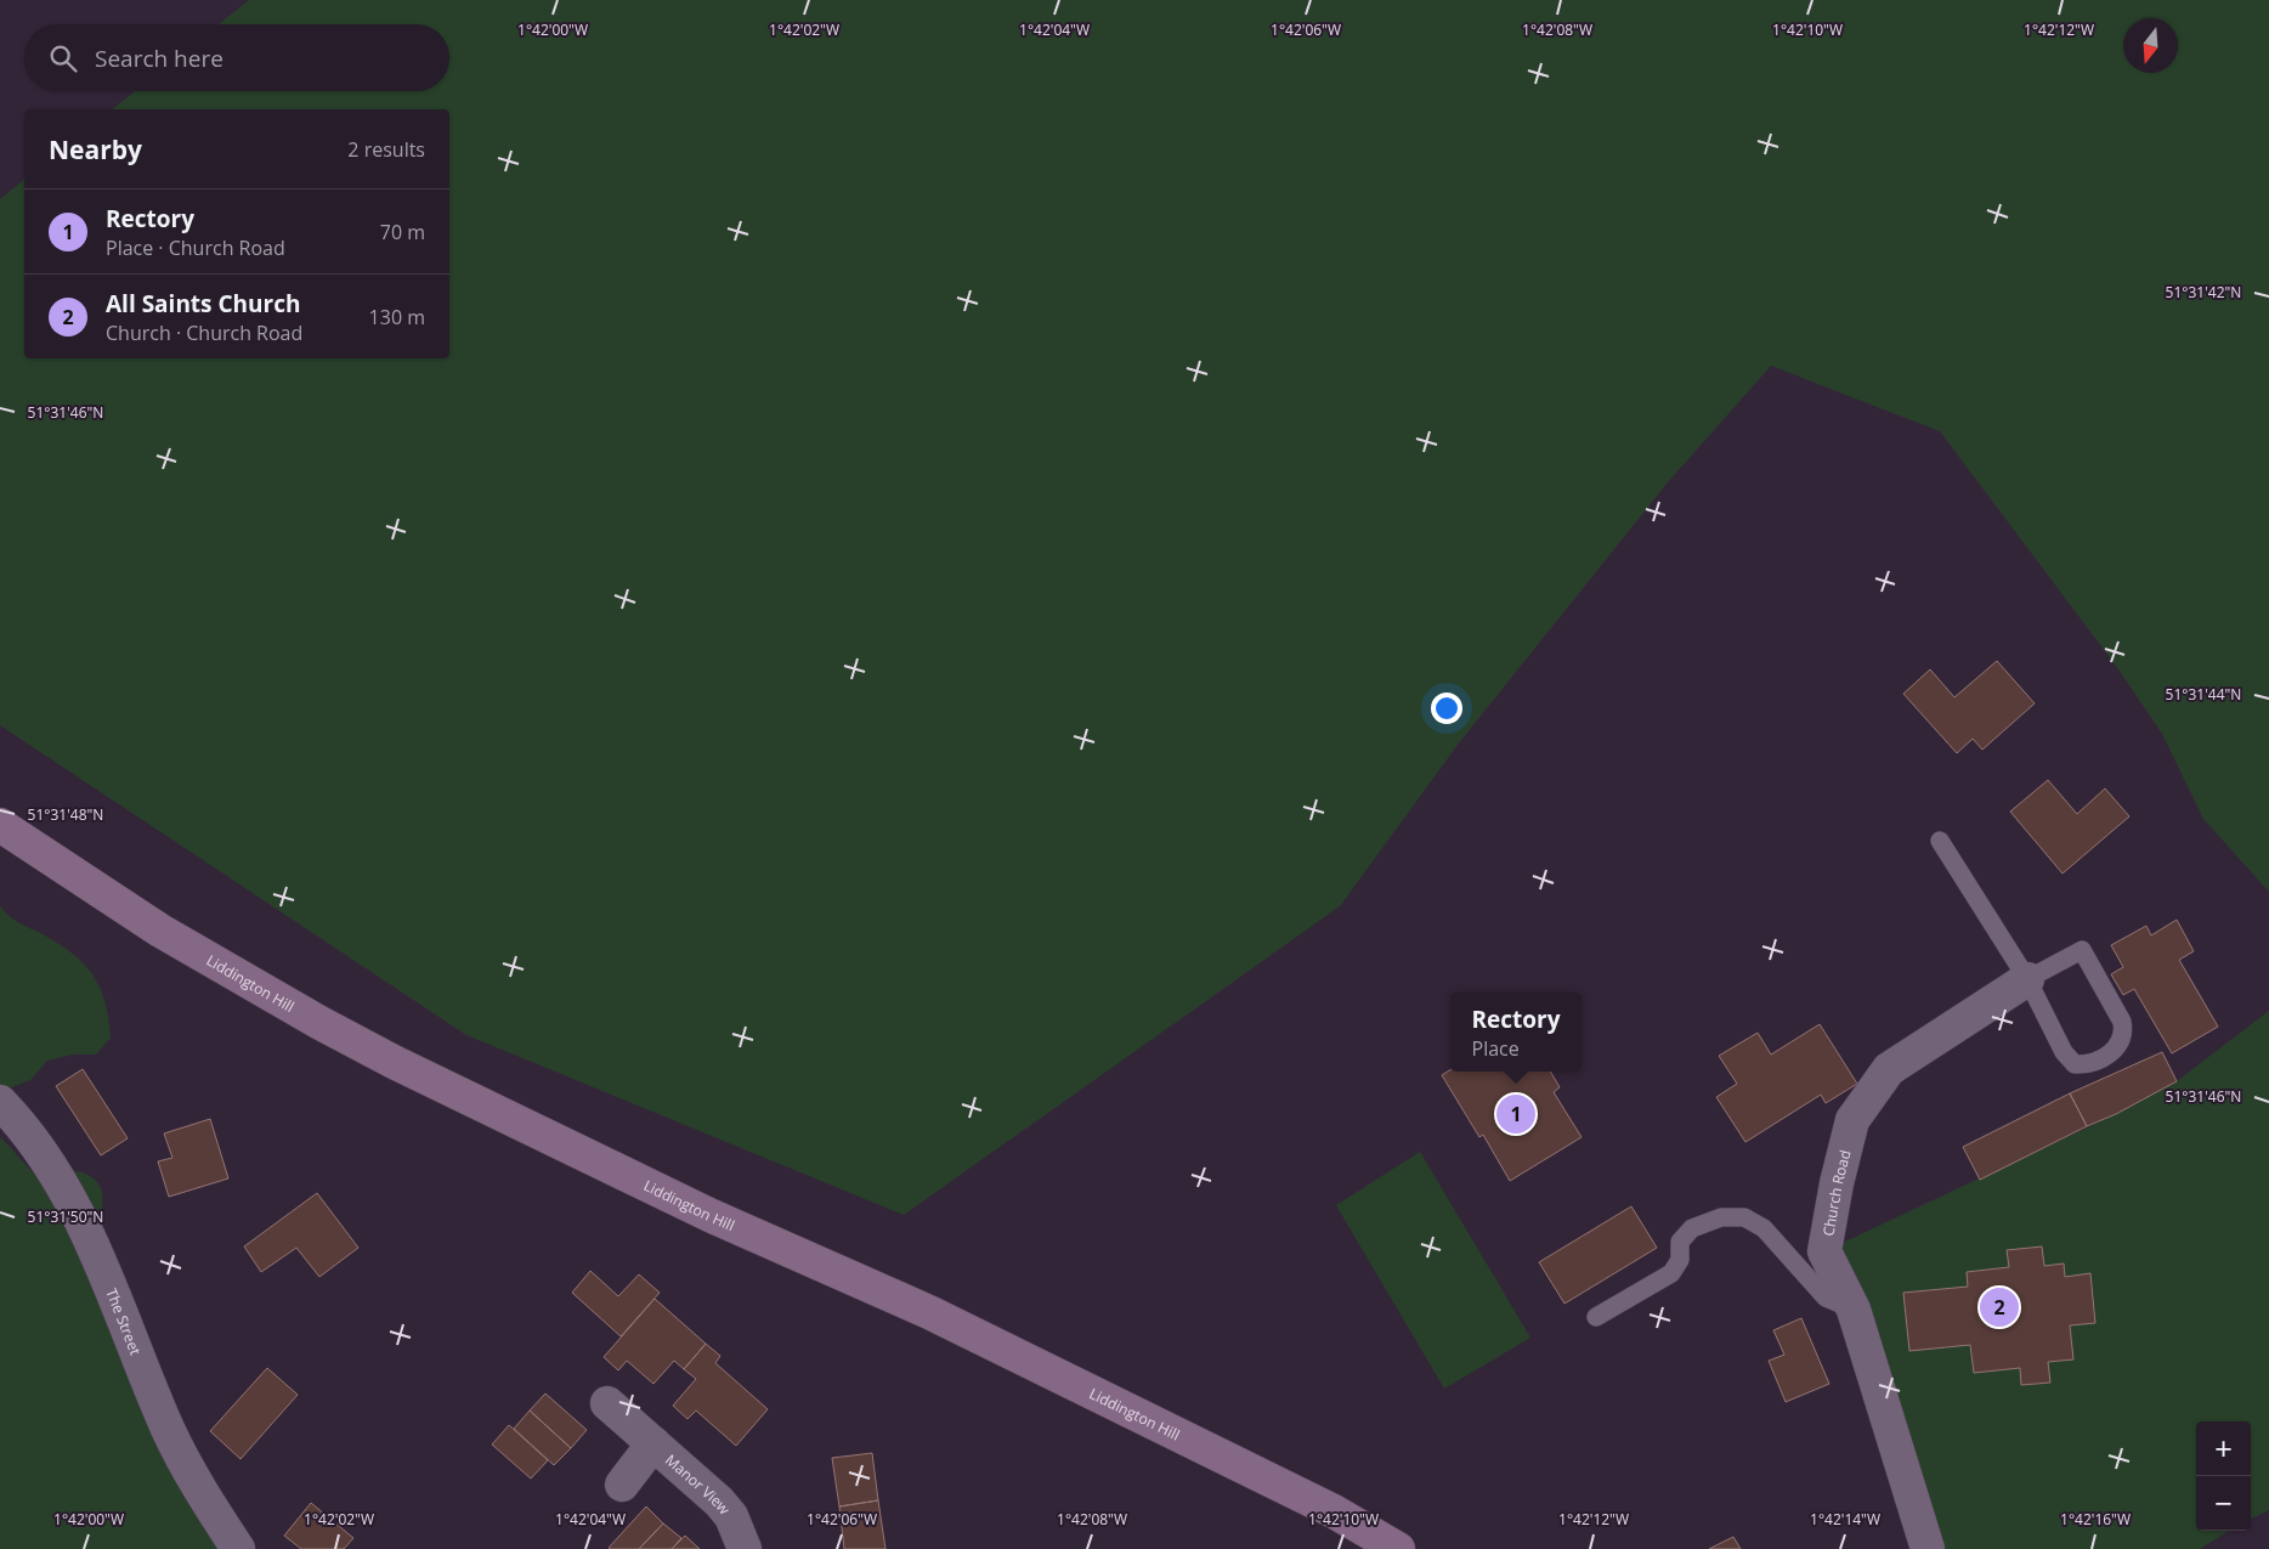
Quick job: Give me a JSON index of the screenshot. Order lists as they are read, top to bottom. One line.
{"streets":{"main road":["Liddington Hill"],"street":["Church Road","The Street","Manor View"]},"north":"bottom","page":{"search":"Search here","heading":["Nearby","2 results"],"list":[{"mark":"1","name":"Rectory","note":"Place · Church Road","value":"70 m"},{"mark":"2","name":"All Saints Church","note":"Church · Church Road","value":"130 m"}],"popup":["Rectory","Place"],"pins":["1","2"],"map_buttons":["+","−"]},"coordinates":["1°42'00\"W","1°42'02\"W","1°42'04\"W","1°42'06\"W","1°42'08\"W","1°42'10\"W","1°42'12\"W","51°31'42\"N","51°31'46\"N","51°31'44\"N","51°31'48\"N","51°31'50\"N","1°42'14\"W","1°42'16\"W"]}
